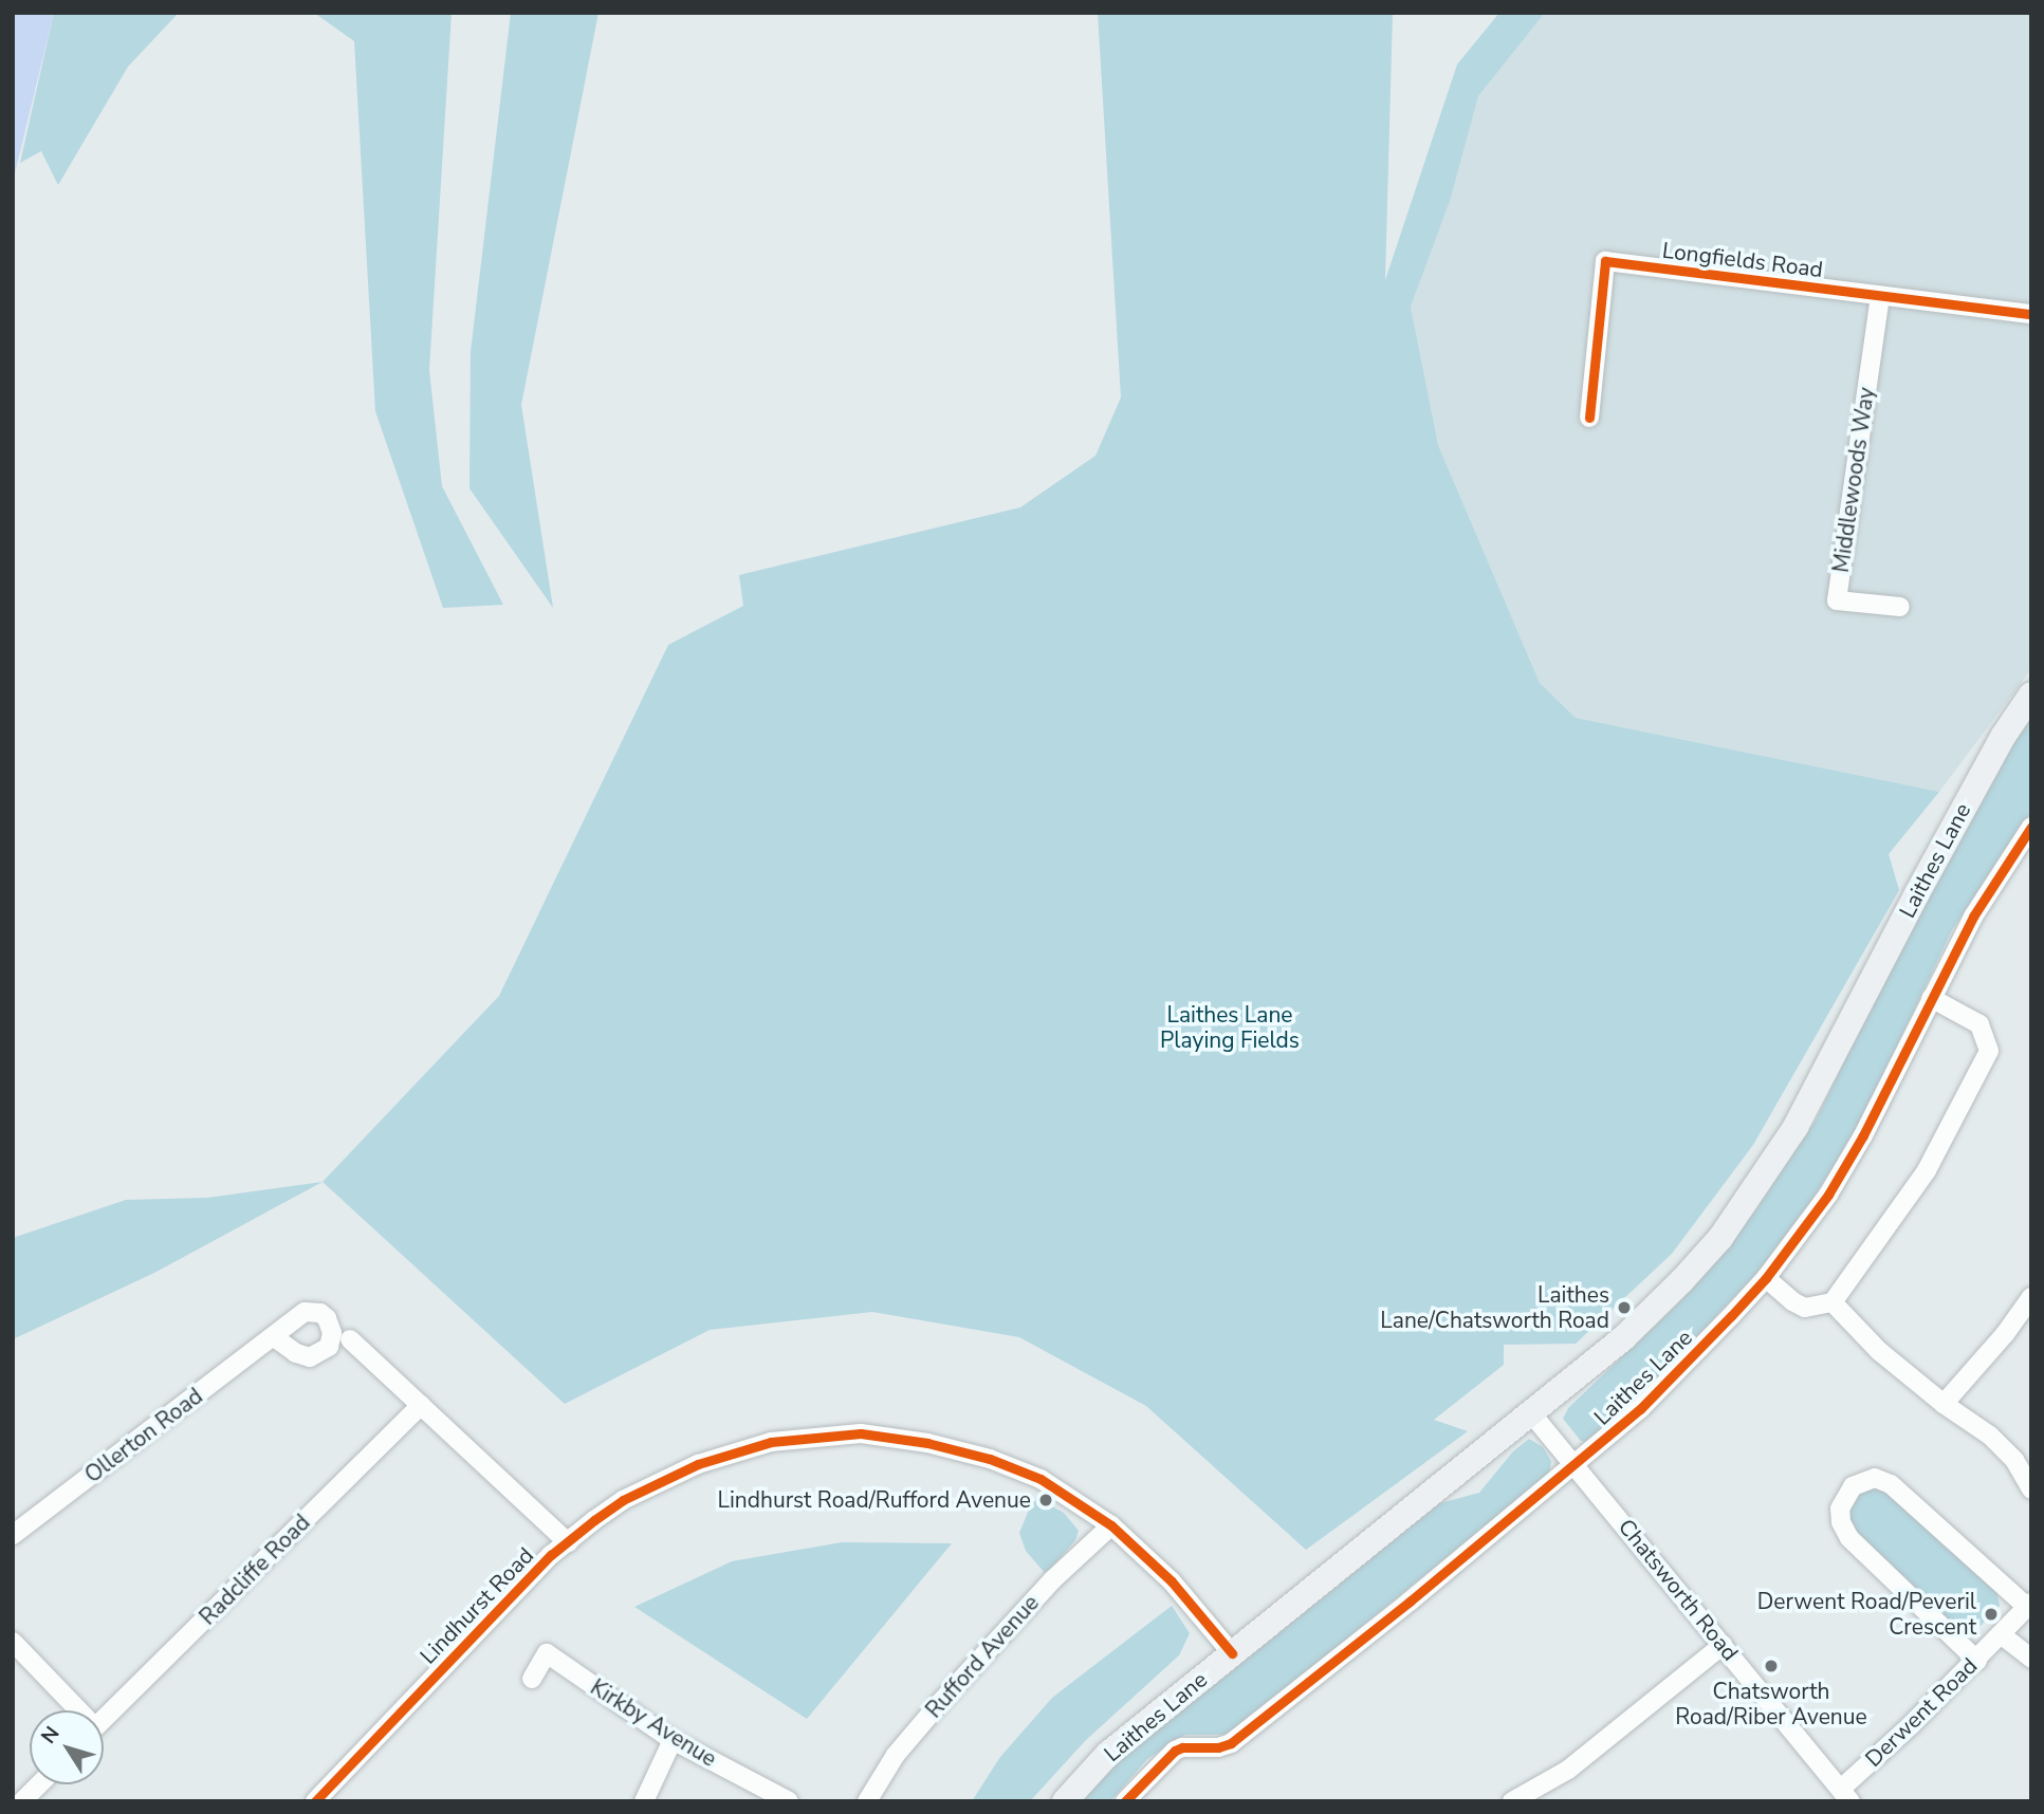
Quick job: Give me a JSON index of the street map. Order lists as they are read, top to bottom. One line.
{"streets":{"main road":["Laithes Lane"],"street":["Longfields Road","Middlewoods Way","Ollerton Road","Radcliffe Road","Chatsworth Road","Lindhurst Road","Rufford Avenue","Derwent Road","Kirkby Avenue"]},"crossings":[["Longfields Road","Middlewoods Way"],["Laithes Lane","Chatsworth Road"],["Laithes Lane","Lindhurst Road"],["Chatsworth Road","Derwent Road"],["Lindhurst Road","Rufford Avenue"]],"parks":["Laithes Lane Playing Fields"],"places":["Laithes Lane/Chatsworth Road","Lindhurst Road/Rufford Avenue","Derwent Road/Peveril Crescent","Chatsworth Road/Riber Avenue"],"north":"top left"}
